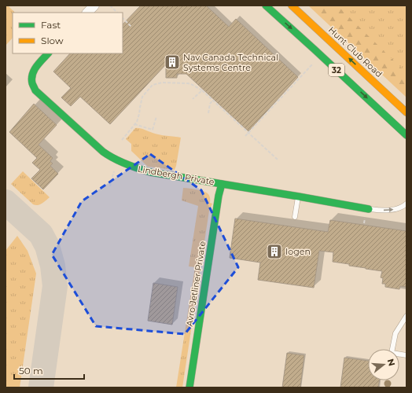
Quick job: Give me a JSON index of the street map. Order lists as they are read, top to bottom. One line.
{"streets":{"street":["Hunt Club Road","32","Lindbergh Private","Avro Jetliner Private"]},"crossings":[["Lindbergh Private","Avro Jetliner Private"]],"places":{"building":["Nav Canada Technical Systems Centre","Iogen"]},"legend":["Fast","Slow"],"scale_bar":"50 m","north":"right"}
